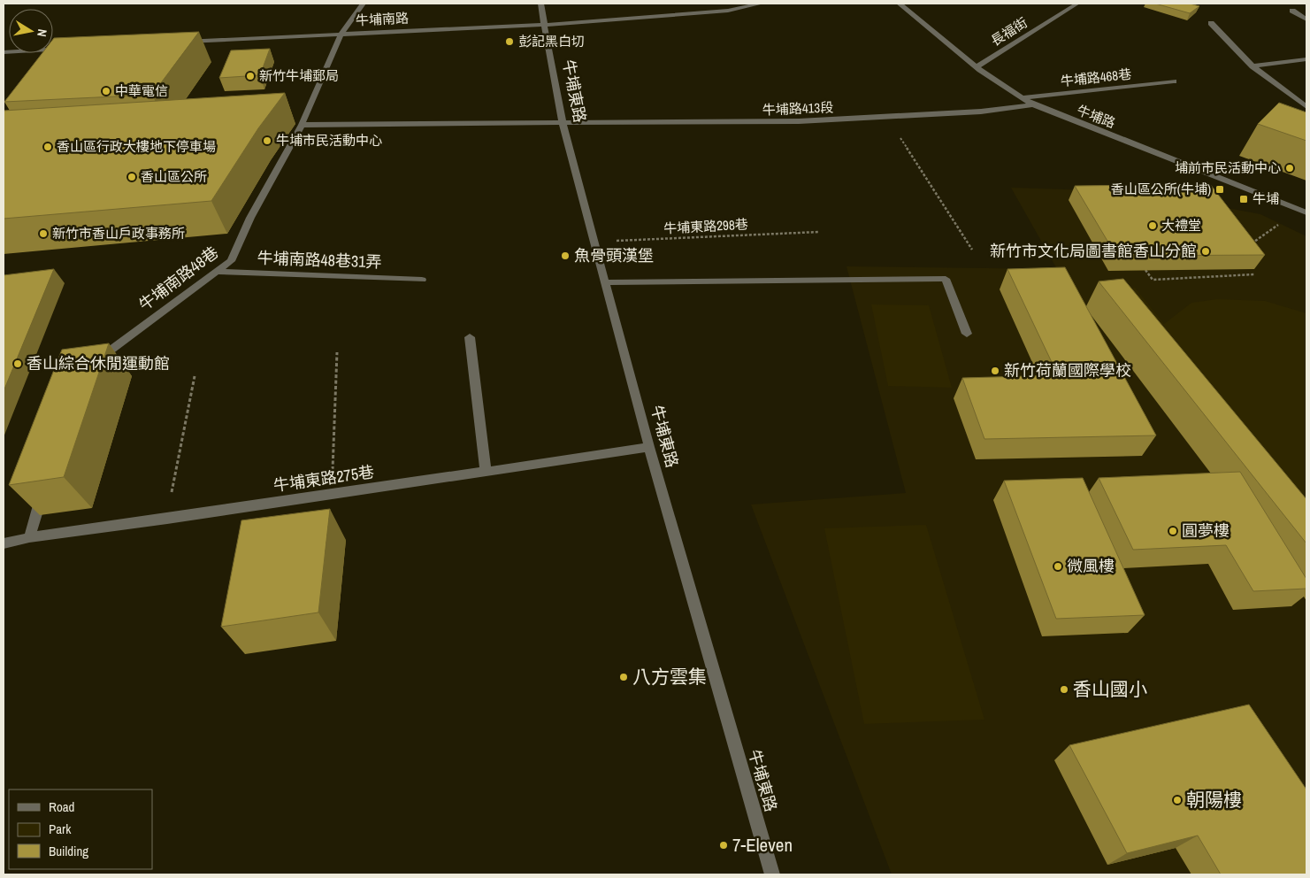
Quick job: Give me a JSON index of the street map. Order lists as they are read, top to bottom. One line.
{"streets":{"street":["牛埔南路","長福街","牛埔路468巷","牛埔東路","牛埔路413段","牛埔路","牛埔南路48巷31弄","牛埔南路48巷","牛埔東路275巷"],"path":["牛埔東路298巷"]},"crossings":[["牛埔南路","牛埔東路"],["牛埔南路","牛埔南路48巷"],["長福街","牛埔路"],["牛埔路468巷","牛埔路"],["牛埔東路","牛埔路413段"],["牛埔東路","牛埔東路298巷"],["牛埔東路","牛埔東路275巷"],["牛埔路413段","牛埔路"],["牛埔路413段","牛埔南路48巷"],["牛埔南路48巷31弄","牛埔南路48巷"]],"places":{"other":["彭記黑白切","新竹牛埔郵局","中華電信","牛埔市民活動中心","香山區行政大樓地下停車場","埔前市民活動中心","香山區公所","大禮堂","新竹市香山戶政事務所","新竹市文化局圖書館香山分館","魚骨頭漢堡","香山綜合休閒運動館","新竹荷蘭國際學校","圓夢樓","微風樓","八方雲集","香山國小","朝陽樓","7-Eleven"],"transit":["香山區公所(牛埔)","牛埔"]},"legend":["Road","Park","Building"],"north":"right"}
